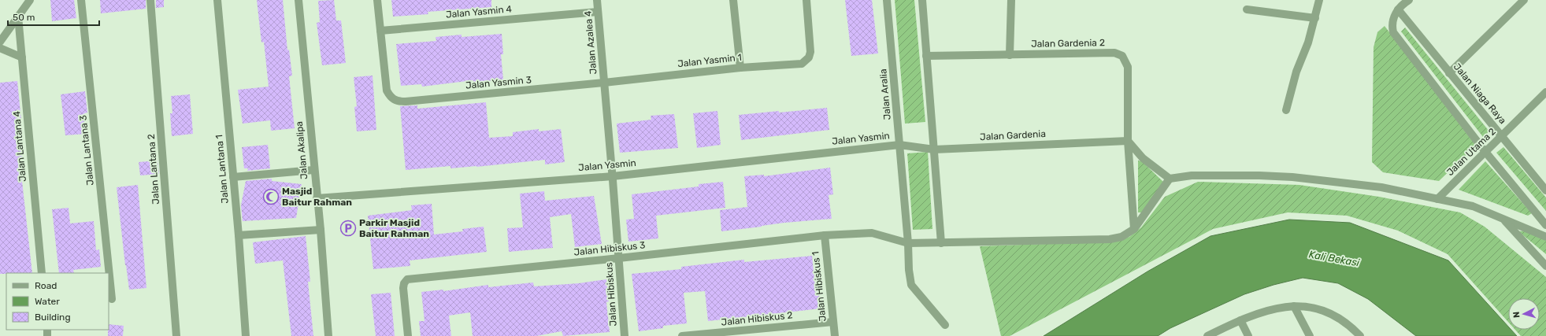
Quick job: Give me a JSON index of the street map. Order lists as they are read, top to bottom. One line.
{"streets":{"street":["Jalan Yasmin 4","Jalan Azalea 4","Jalan Gardenia 2","Jalan Yasmin 1","Jalan Yasmin 3","Jalan Niaga Raya","Jalan Aralia","Jalan Gardenia","Jalan Yasmin","Jalan Lantana 4","Jalan Lantana 3","Jalan Akalipa","Jalan Utama 2","Jalan Lantana 2","Jalan Lantana 1","Jalan Hibiskus 3","Jalan Hibiskus 1","Jalan Hibiskus","Jalan Hibiskus 2"]},"crossings":[["Jalan Yasmin 4","Jalan Azalea 4"],["Jalan Yasmin 4","Jalan Yasmin 3"],["Jalan Azalea 4","Jalan Yasmin 1"],["Jalan Azalea 4","Jalan Yasmin 3"],["Jalan Azalea 4","Jalan Yasmin"],["Jalan Azalea 4","Jalan Hibiskus"],["Jalan Gardenia 2","Jalan Gardenia"],["Jalan Gardenia 2","Jalan Hibiskus 3"],["Jalan Yasmin 1","Jalan Yasmin 3"],["Jalan Niaga Raya","Jalan Utama 2"],["Jalan Aralia","Jalan Gardenia"],["Jalan Aralia","Jalan Yasmin"],["Jalan Aralia","Jalan Hibiskus 3"],["Jalan Gardenia","Jalan Yasmin"],["Jalan Yasmin","Jalan Akalipa"],["Jalan Yasmin","Jalan Hibiskus"],["Jalan Hibiskus 3","Jalan Hibiskus 1"],["Jalan Hibiskus 3","Jalan Hibiskus"],["Jalan Hibiskus 1","Jalan Hibiskus 2"]],"water":["Kali Bekasi"],"places":{"mosque":["Masjid Baitur Rahman"],"parking":["Parkir Masjid Baitur Rahman"]},"legend":["Road","Water","Building"],"scale_bar":"50 m","north":"left"}
